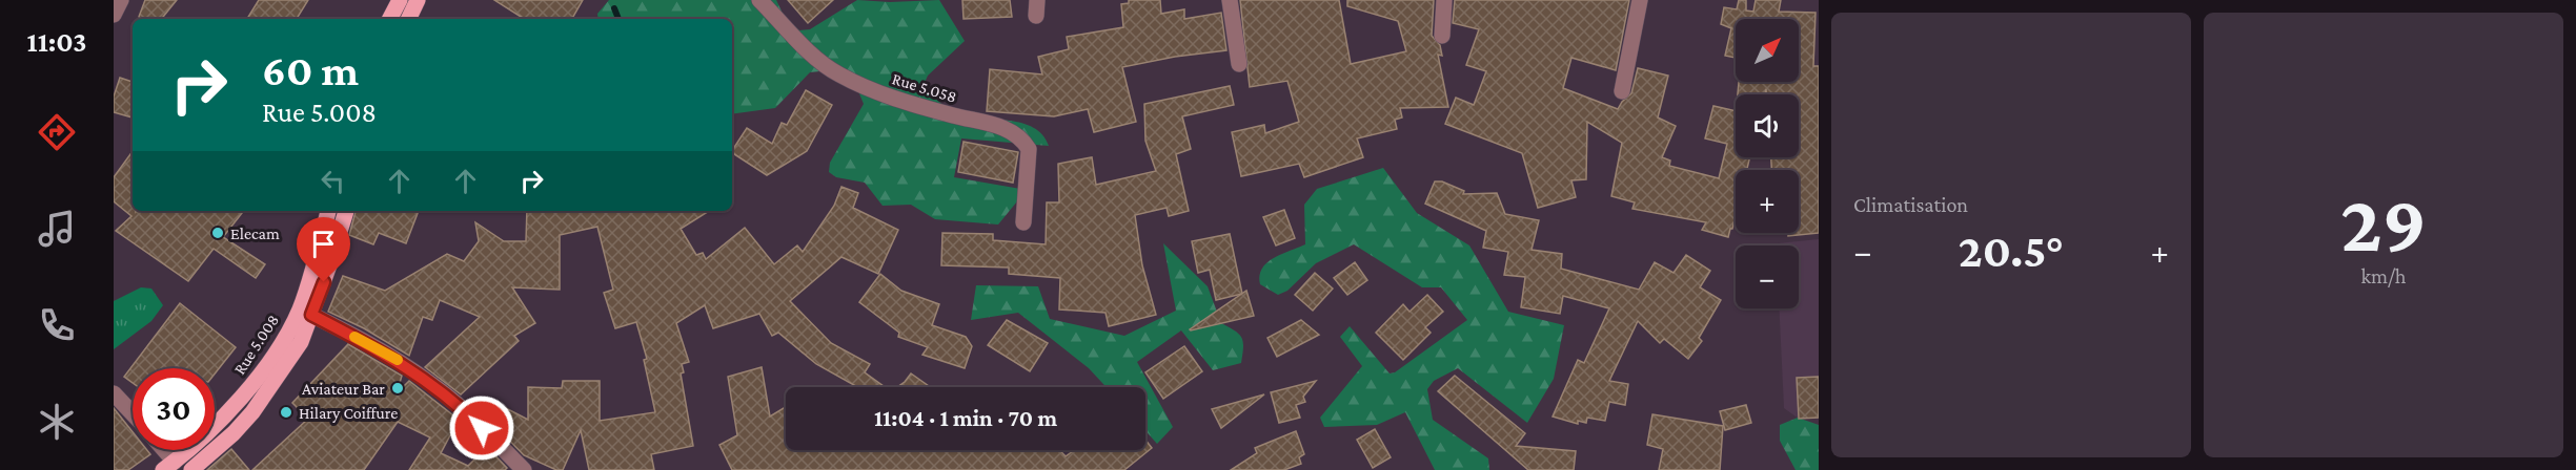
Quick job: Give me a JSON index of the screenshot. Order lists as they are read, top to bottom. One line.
{"streets":{"main road":["Rue 5.008"],"street":["Rue 5.058"]},"places":["Elecam","Aviateur Bar","Hilary Coiffure"],"north":"top right","page":{"tabs":"11:03","tile":["Climatisation",["29","km/h"]],"map_buttons":["+","−"],"turn":["60 m","Rue 5.008"],"heat":["−","20.5°","+"],"limit":"30","trip":"11:04 · 1 min · 70 m"}}
